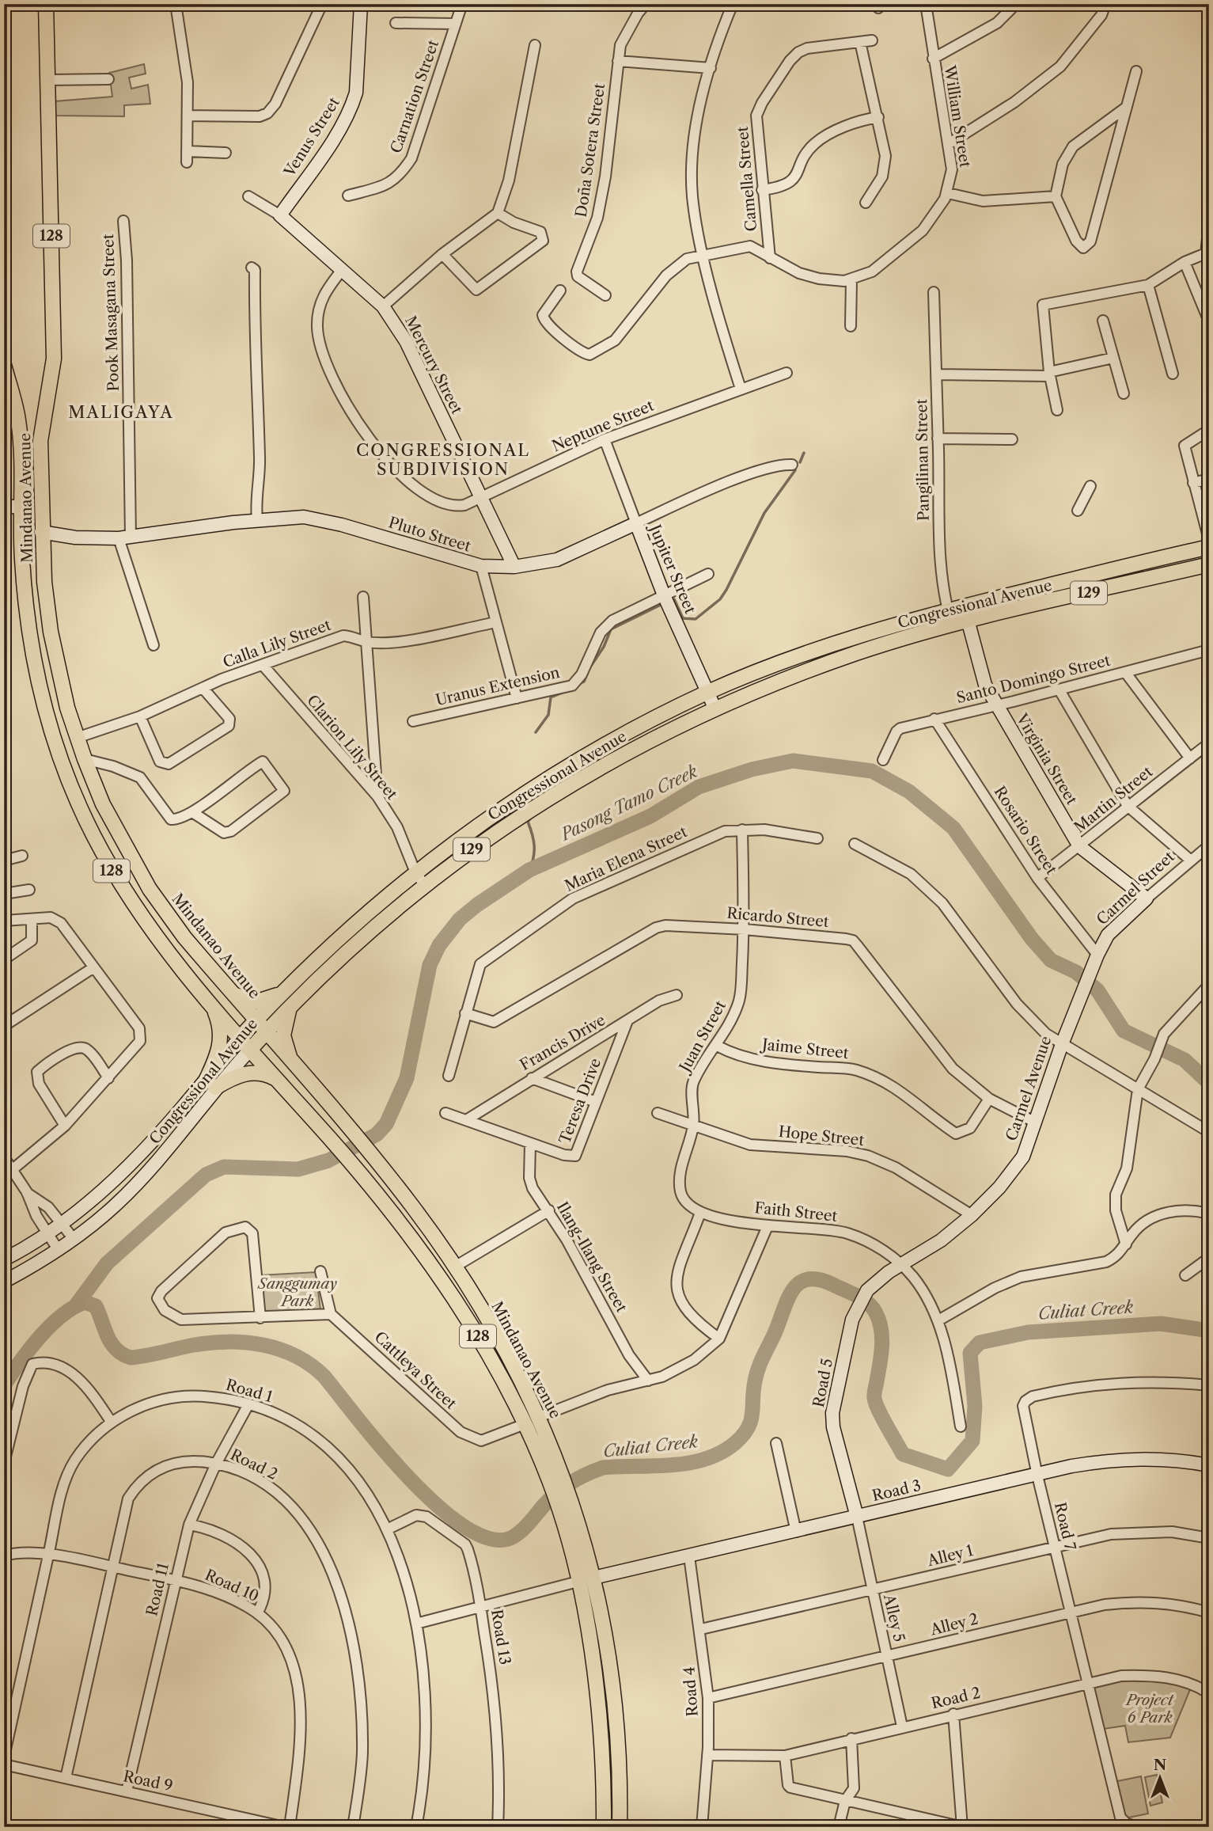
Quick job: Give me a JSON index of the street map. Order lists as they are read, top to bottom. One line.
{"streets":{"main road":["128","Mindanao Avenue","129","Congressional Avenue"],"street":["Carnation Street","William Street","Venus Street","Doña Sotera Street","Camella Street","Pook Masagana Street","Mercury Street","Neptune Street","Pangilinan Street","Pluto Street","Jupiter Street","Calla Lily Street","Santo Domingo Street","Uranus Extension","Clarion Lily Street","Virginia Street","Martin Street","Rosario Street","Maria Elena Street","Carmel Street","Ricardo Street","Juan Street","Francis Drive","Jaime Street","Carmel Avenue","Teresa Drive","Hope Street","Faith Street","Ilang-Ilang Street","Cattleya Street","Road 5","Road 1","Road 2","Road 3","Road 7","Alley 1","Road 10","Road 11","Alley 5","Alley 2","Road 13","Road 4","Road 9"]},"crossings":[["William Street","Camella Street"],["Venus Street","Mercury Street"],["Pook Masagana Street","Pluto Street"],["Mercury Street","Neptune Street"],["Mercury Street","Pluto Street"],["Neptune Street","Jupiter Street"],["Pangilinan Street","Congressional Avenue"],["Mindanao Avenue","Pluto Street"],["Mindanao Avenue","Congressional Avenue"],["Mindanao Avenue","Calla Lily Street"],["Mindanao Avenue","Cattleya Street"],["Mindanao Avenue","Road 3"],["Pluto Street","Jupiter Street"],["Jupiter Street","Congressional Avenue"],["Jupiter Street","Uranus Extension"],["Congressional Avenue","Clarion Lily Street"],["Congressional Avenue","Virginia Street"],["Calla Lily Street","Clarion Lily Street"],["Santo Domingo Street","Virginia Street"],["Santo Domingo Street","Rosario Street"],["Virginia Street","Martin Street"],["Virginia Street","Carmel Street"],["Martin Street","Rosario Street"],["Rosario Street","Carmel Street"],["Maria Elena Street","Ricardo Street"],["Maria Elena Street","Juan Street"],["Carmel Street","Carmel Avenue"],["Ricardo Street","Juan Street"],["Ricardo Street","Jaime Street"],["Ricardo Street","Carmel Avenue"],["Juan Street","Jaime Street"],["Juan Street","Hope Street"],["Francis Drive","Teresa Drive"],["Carmel Avenue","Hope Street"],["Carmel Avenue","Faith Street"],["Carmel Avenue","Road 5"],["Teresa Drive","Ilang-Ilang Street"],["Road 5","Road 3"],["Road 5","Alley 5"],["Road 1","Road 10"],["Road 1","Road 11"],["Road 1","Road 13"],["Road 2","Road 7"],["Road 2","Road 10"],["Road 2","Road 11"],["Road 2","Alley 5"],["Road 2","Road 4"],["Road 2","Road 9"],["Road 3","Road 7"],["Road 3","Alley 5"],["Road 3","Road 4"],["Road 7","Alley 1"],["Road 7","Alley 2"],["Alley 1","Alley 5"],["Alley 1","Road 4"],["Road 10","Road 11"],["Road 11","Road 9"],["Alley 5","Alley 2"],["Alley 2","Road 4"]],"districts":["MALIGAYA","CONGRESSIONAL SUBDIVISION"],"water":["Pasong Tamo Creek","Culiat Creek"],"parks":["Sanggumay Park","Project 6 Park"],"north":"top"}
